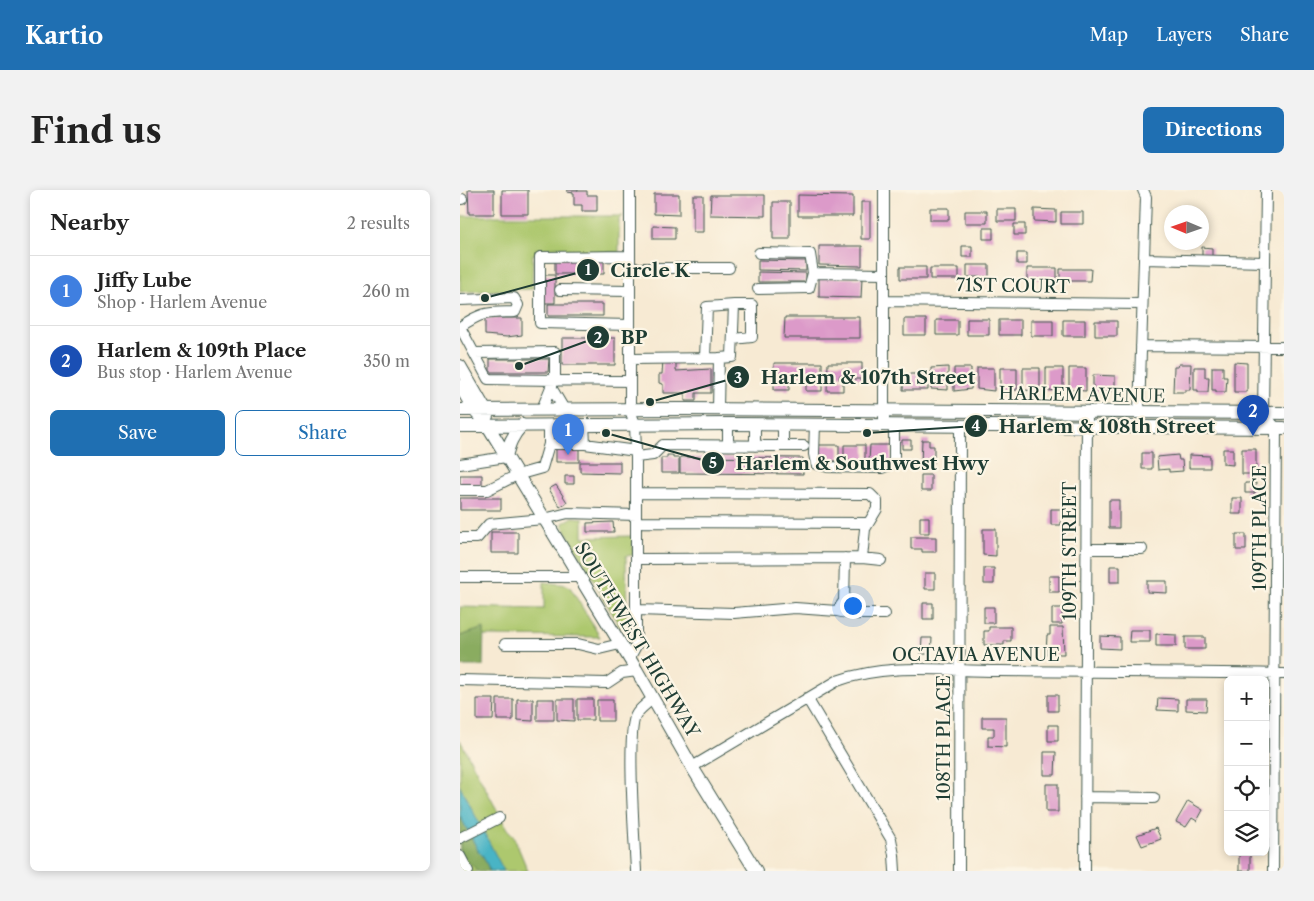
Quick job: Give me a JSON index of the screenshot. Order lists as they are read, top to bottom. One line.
{"streets":{"main road":["HARLEM AVENUE","SOUTHWEST HIGHWAY"],"street":["71ST COURT","109TH PLACE","109TH STREET","OCTAVIA AVENUE","108TH PLACE"]},"crossings":[["HARLEM AVENUE","109TH PLACE"],["HARLEM AVENUE","109TH STREET"],["HARLEM AVENUE","SOUTHWEST HIGHWAY"],["HARLEM AVENUE","108TH PLACE"],["109TH PLACE","OCTAVIA AVENUE"],["109TH STREET","OCTAVIA AVENUE"],["SOUTHWEST HIGHWAY","OCTAVIA AVENUE"],["OCTAVIA AVENUE","108TH PLACE"]],"places":["Circle K","BP","Harlem & 107th Street","Harlem & Southwest Hwy","Harlem & 108th Street"],"north":"left","page":{"header":"Kartio","nav":["Map","Layers","Share"],"buttons":["Directions",["Save","Share"]],"title":"Find us","heading":["Nearby","2 results"],"list":[{"mark":"1","name":"Jiffy Lube","note":"Shop · Harlem Avenue","value":"260 m"},{"mark":"2","name":"Harlem & 109th Place","note":"Bus stop · Harlem Avenue","value":"350 m"}],"pins":["2","1"],"map_buttons":["+","−"]}}
